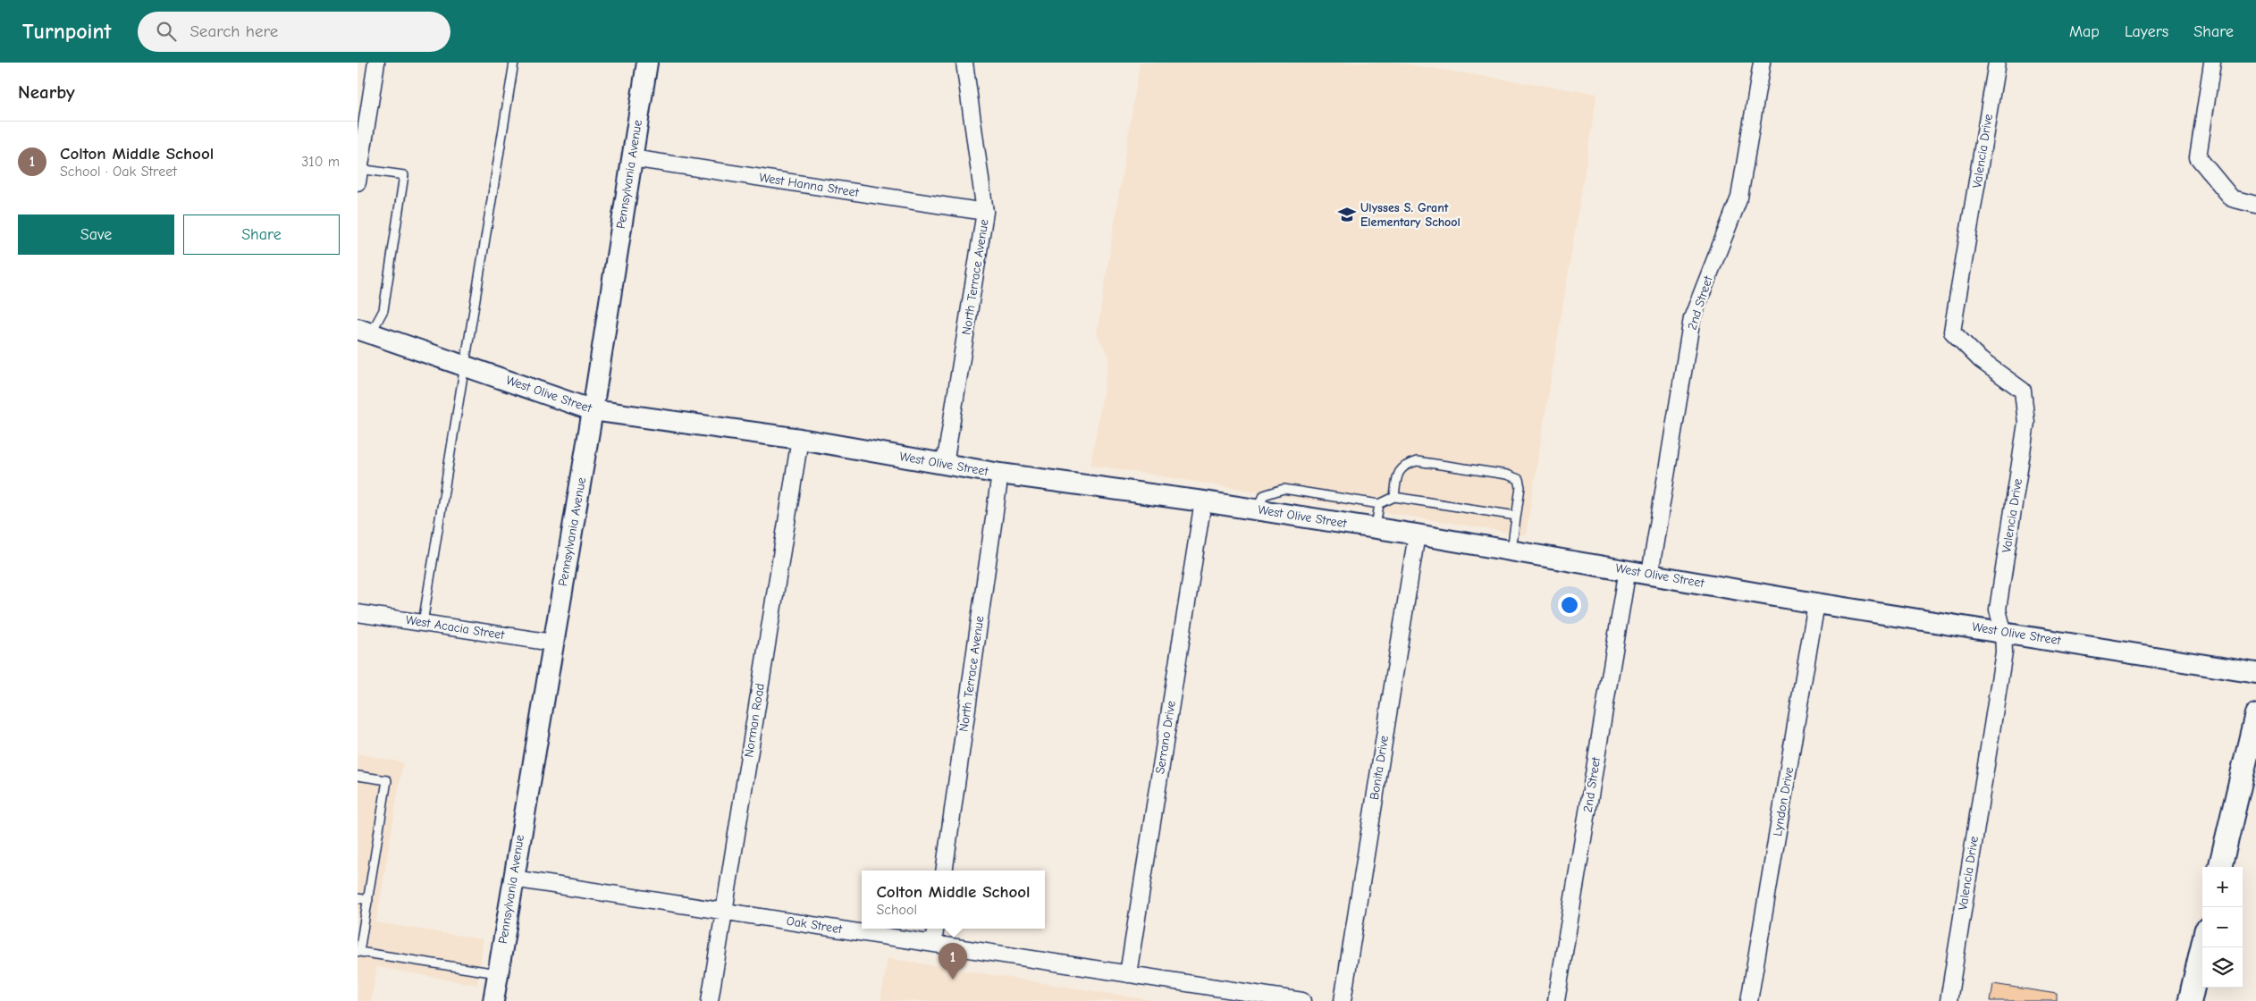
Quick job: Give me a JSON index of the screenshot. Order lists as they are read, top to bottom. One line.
{"streets":{"street":["Valencia Drive","Pennsylvania Avenue","West Hanna Street","North Terrace Avenue","2nd Street","West Olive Street","West Acacia Street","Norman Road","Serrano Drive","Bonita Drive","Lyndon Drive","Oak Street"]},"crossings":[["Valencia Drive","West Olive Street"],["Pennsylvania Avenue","West Hanna Street"],["Pennsylvania Avenue","West Olive Street"],["Pennsylvania Avenue","West Acacia Street"],["Pennsylvania Avenue","Oak Street"],["West Hanna Street","North Terrace Avenue"],["North Terrace Avenue","West Olive Street"],["2nd Street","West Olive Street"],["West Olive Street","Norman Road"],["West Olive Street","Serrano Drive"],["West Olive Street","Bonita Drive"],["West Olive Street","Lyndon Drive"],["Norman Road","Oak Street"],["Serrano Drive","Oak Street"]],"places":{"school or university":["Ulysses S. Grant Elementary School"]},"page":{"header":"Turnpoint","search":"Search here","nav":["Map","Layers","Share"],"heading":"Nearby","list":[{"mark":"1","name":"Colton Middle School","note":"School · Oak Street","value":"310 m"}],"buttons":["Save","Share"],"map_buttons":["+","−"],"popup":["Colton Middle School","School"],"pins":"1"}}
